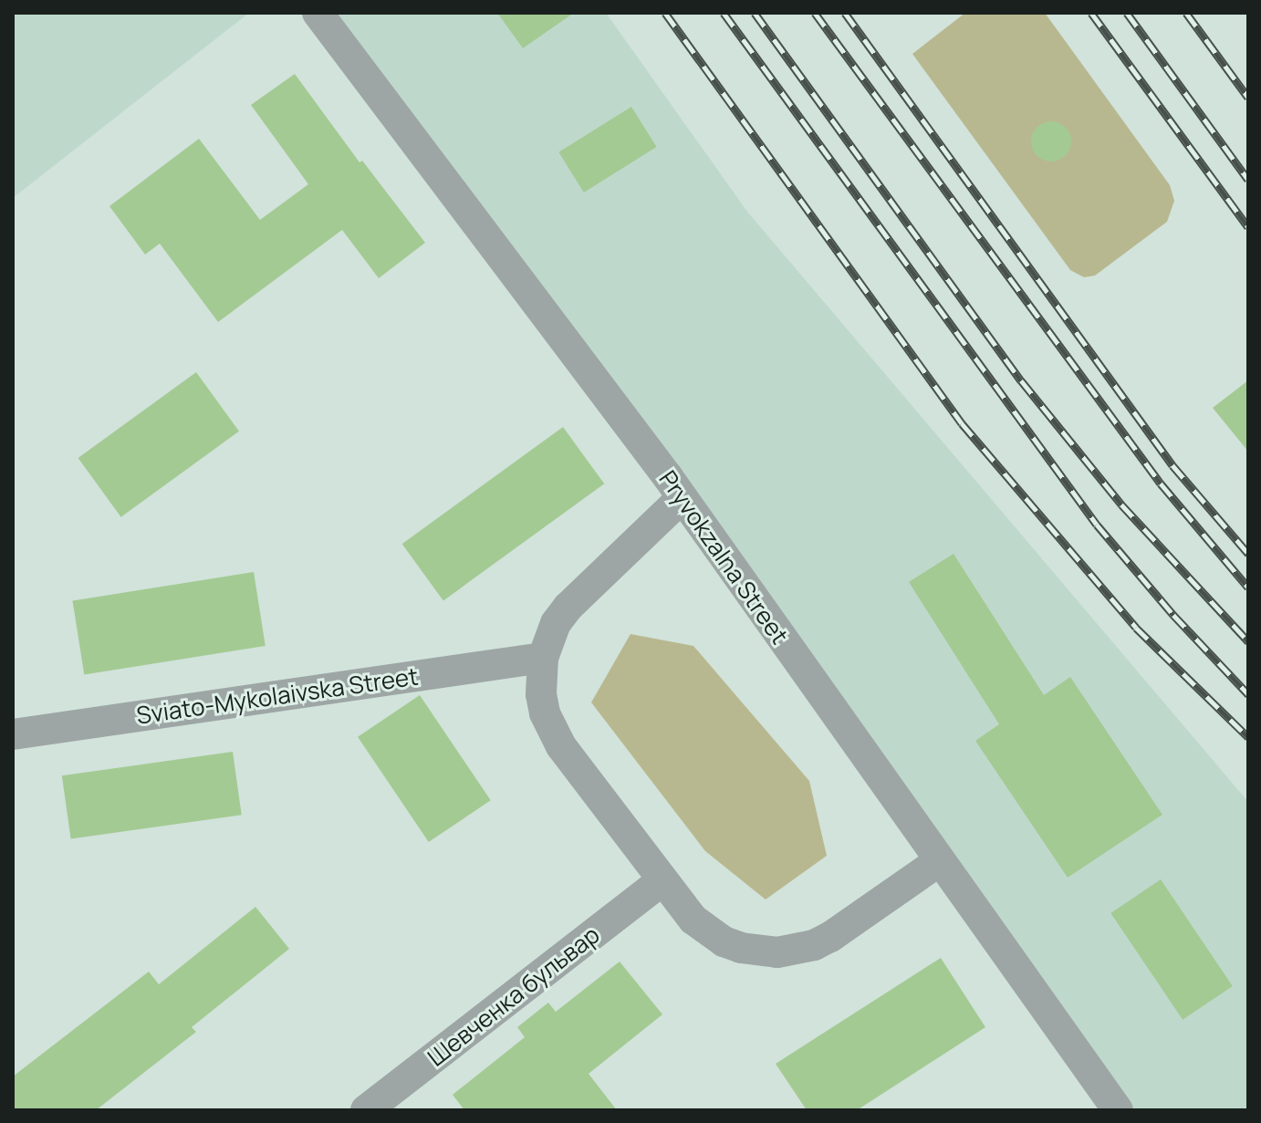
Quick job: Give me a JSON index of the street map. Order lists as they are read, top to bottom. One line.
{"streets":{"street":["Pryvokzalna Street","Sviato-Mykolaivska Street","Шевченка бульвар"]}}
